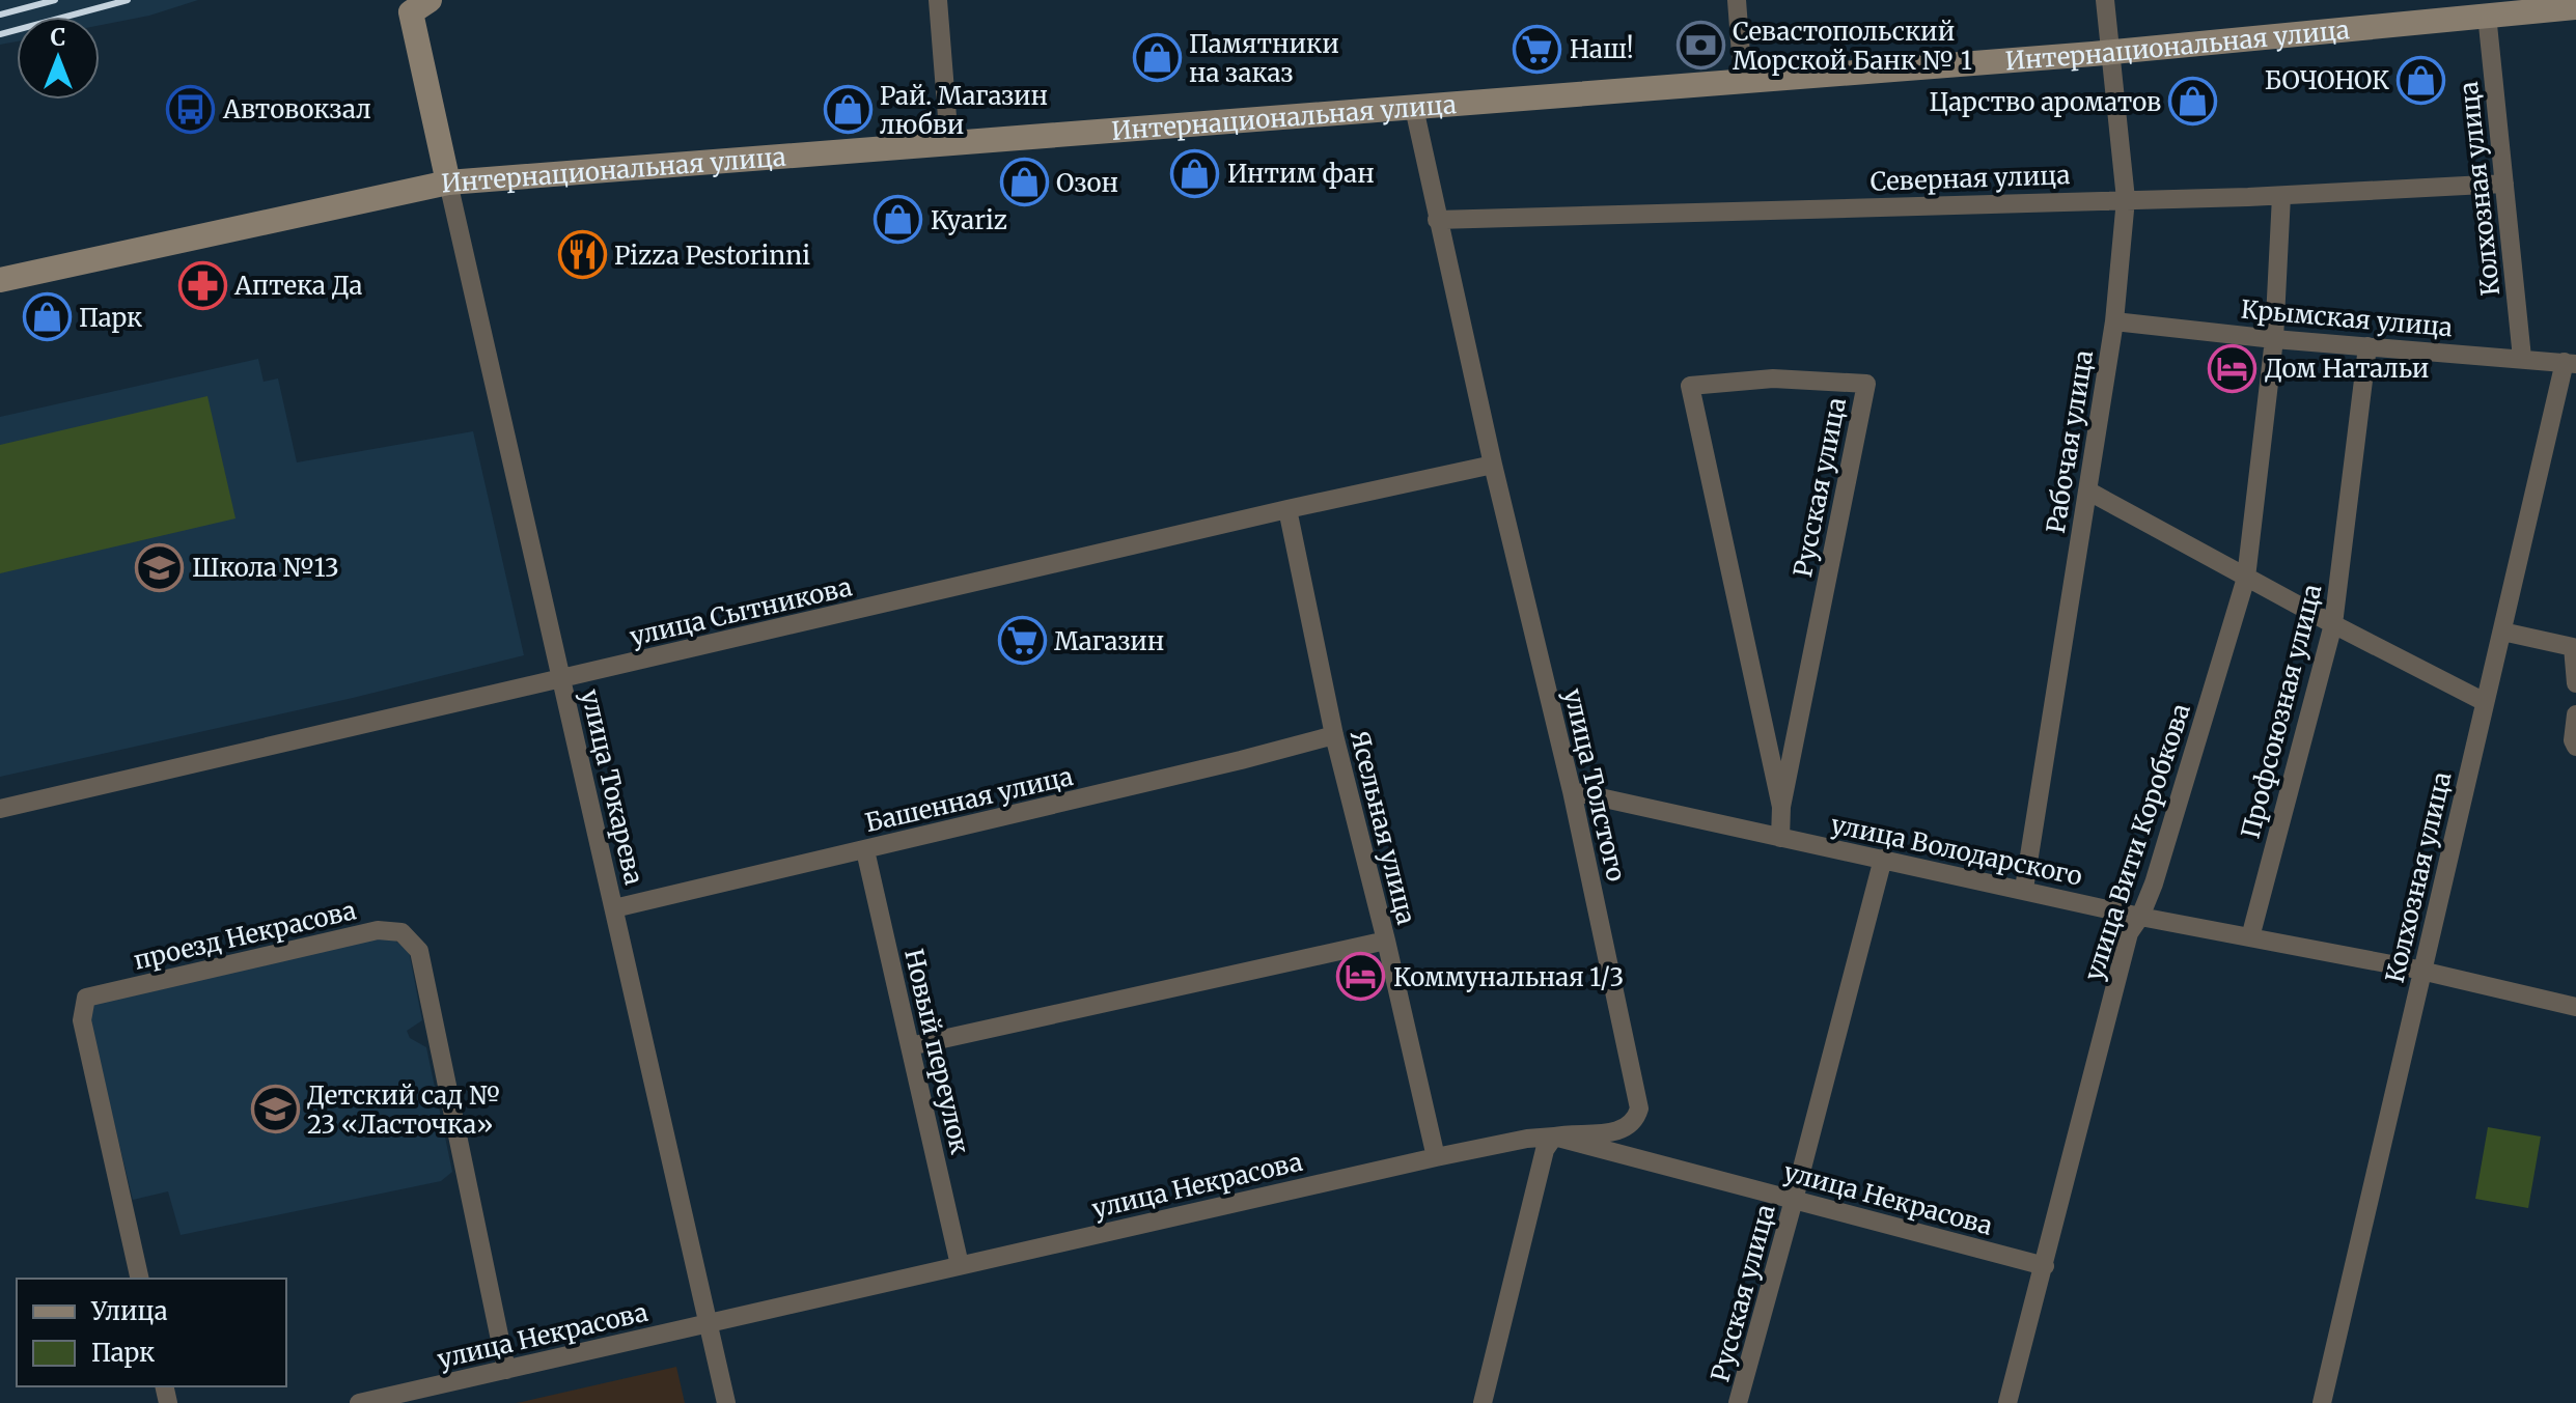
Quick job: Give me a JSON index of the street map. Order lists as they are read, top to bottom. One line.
{"streets":{"main road":["Интернациональная улица"],"street":["Северная улица","Колхозная улица","Крымская улица","Рабочая улица","Русская улица","улица Сытникова","Профсоюзная улица","улица Толстого","улица Токарева","Башенная улица","Ясельная улица","улица Вити Коробкова","улица Володарского","проезд Некрасова","Новый переулок","улица Некрасова"]},"crossings":[["Интернациональная улица","Колхозная улица"],["Интернациональная улица","Рабочая улица"],["Интернациональная улица","улица Толстого"],["Интернациональная улица","улица Токарева"],["Северная улица","Колхозная улица"],["Северная улица","Рабочая улица"],["Северная улица","улица Толстого"],["Северная улица","улица Вити Коробкова"],["Колхозная улица","Крымская улица"],["Колхозная улица","улица Володарского"],["Крымская улица","Рабочая улица"],["Крымская улица","Профсоюзная улица"],["Крымская улица","улица Вити Коробкова"],["Рабочая улица","улица Володарского"],["Русская улица","улица Володарского"],["Русская улица","улица Некрасова"],["улица Сытникова","улица Толстого"],["улица Сытникова","улица Токарева"],["улица Сытникова","Ясельная улица"],["Профсоюзная улица","улица Володарского"],["улица Толстого","улица Володарского"],["улица Толстого","улица Некрасова"],["улица Токарева","Башенная улица"],["улица Токарева","улица Некрасова"],["Башенная улица","Ясельная улица"],["Башенная улица","Новый переулок"],["Ясельная улица","улица Некрасова"],["улица Вити Коробкова","улица Володарского"],["улица Вити Коробкова","улица Некрасова"],["проезд Некрасова","улица Некрасова"],["Новый переулок","улица Некрасова"]],"places":{"bank":["Севастопольский Морской Банк № 1"],"supermarket":["Наш!","Магазин"],"shop":["Памятники на заказ","БОЧОНОК","Царство ароматов","Рай. Магазин любви","Интим фан","Озон","Kyariz","Парк"],"bus stop":["Автовокзал"],"restaurant":["Pizza Pestorinni"],"pharmacy":["Аптека Да"],"hotel":["Дом Натальи","Коммунальная 1/3"],"school or university":["Школа №13","Детский сад № 23 «Ласточка»"]},"legend":["Улица","Парк"],"north":"top"}
